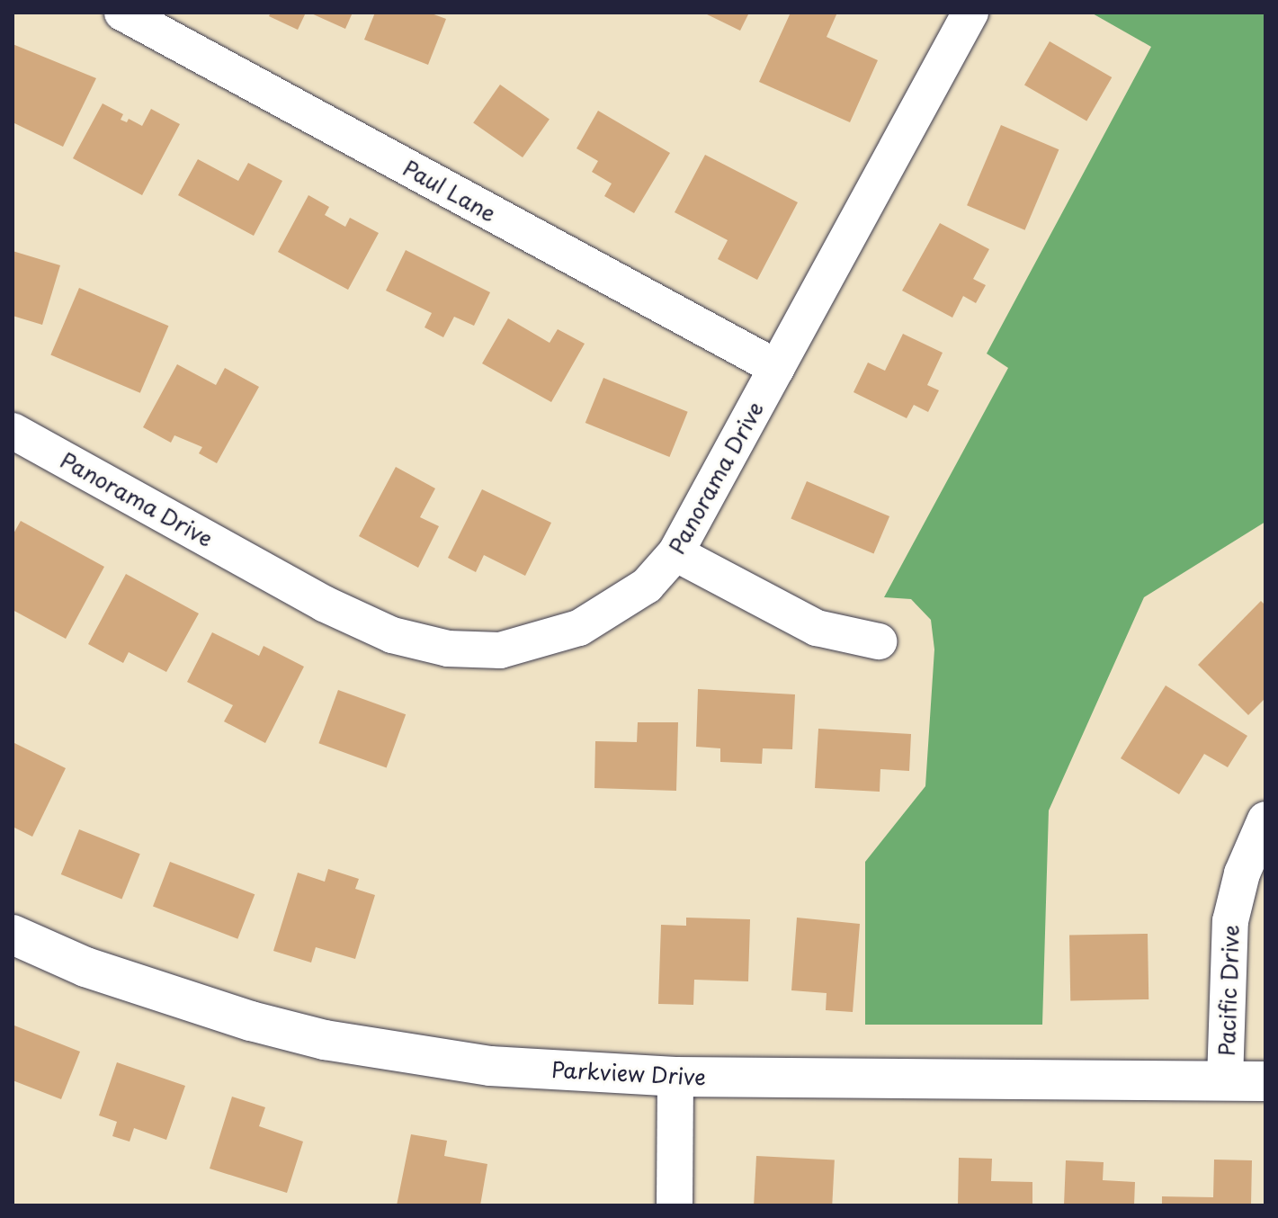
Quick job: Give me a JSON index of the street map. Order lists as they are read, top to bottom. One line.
{"streets":{"street":["Paul Lane","Panorama Drive","Pacific Drive","Parkview Drive"]},"crossings":[["Paul Lane","Panorama Drive"],["Pacific Drive","Parkview Drive"]]}
